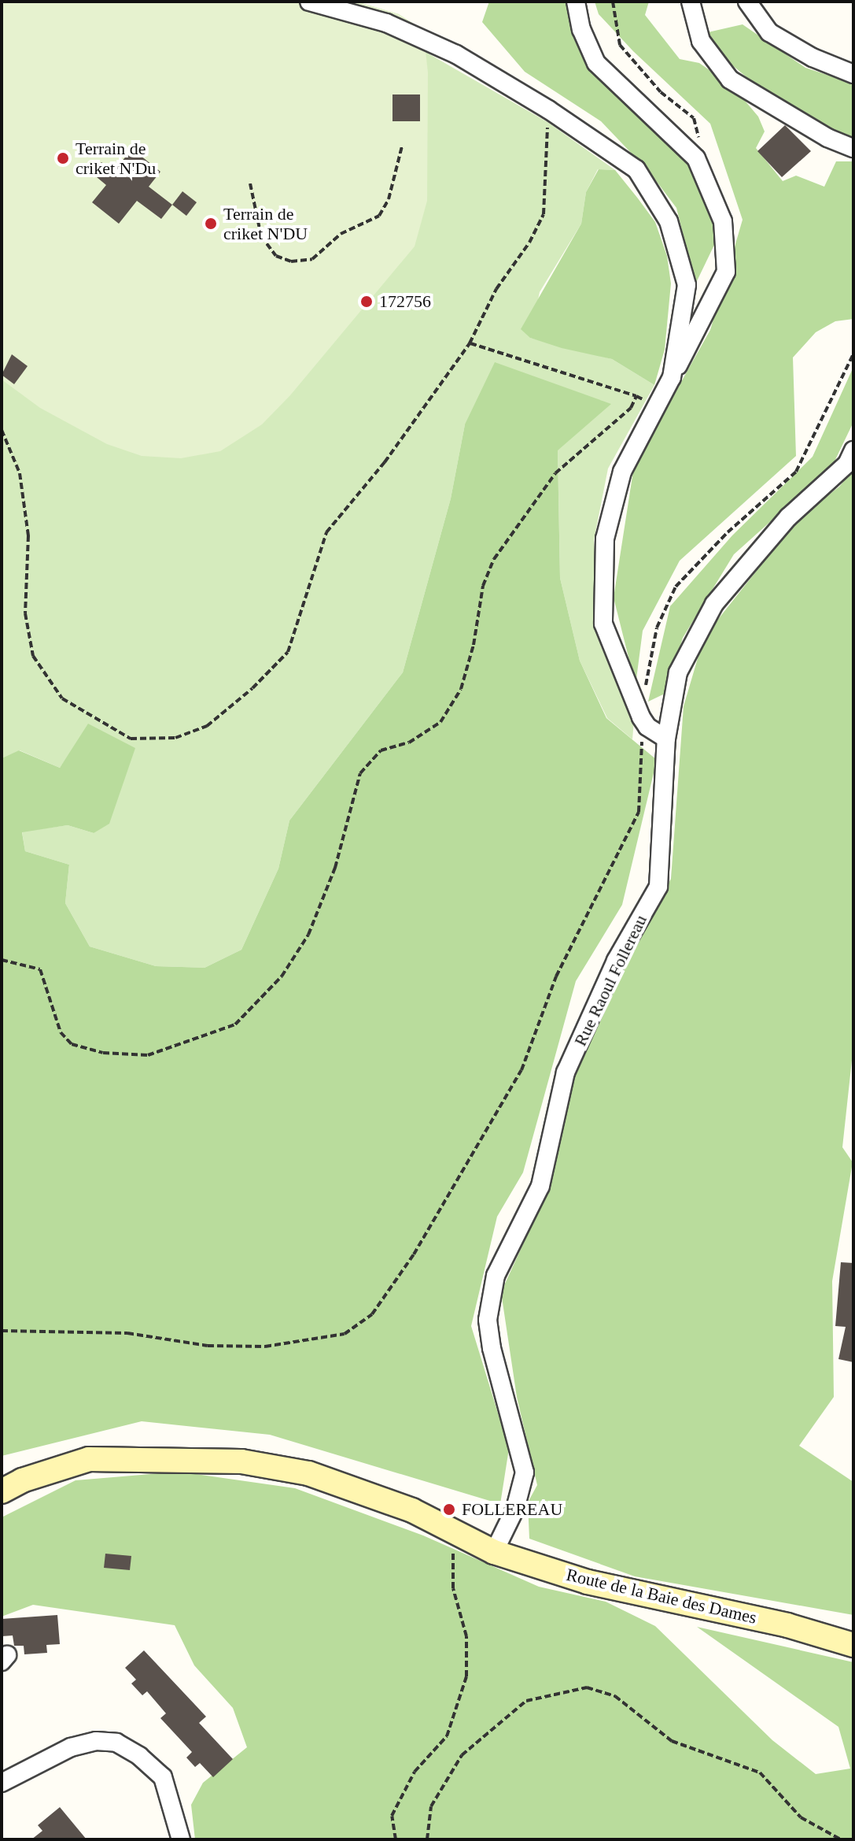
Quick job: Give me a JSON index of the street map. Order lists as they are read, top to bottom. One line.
{"streets":{"main road":["Route de la Baie des Dames"],"street":["Rue Raoul Follereau"]},"crossings":[["Rue Raoul Follereau","Route de la Baie des Dames"]],"places":["Terrain de criket N'Du","Terrain de criket N'DU","172756","FOLLEREAU"]}
